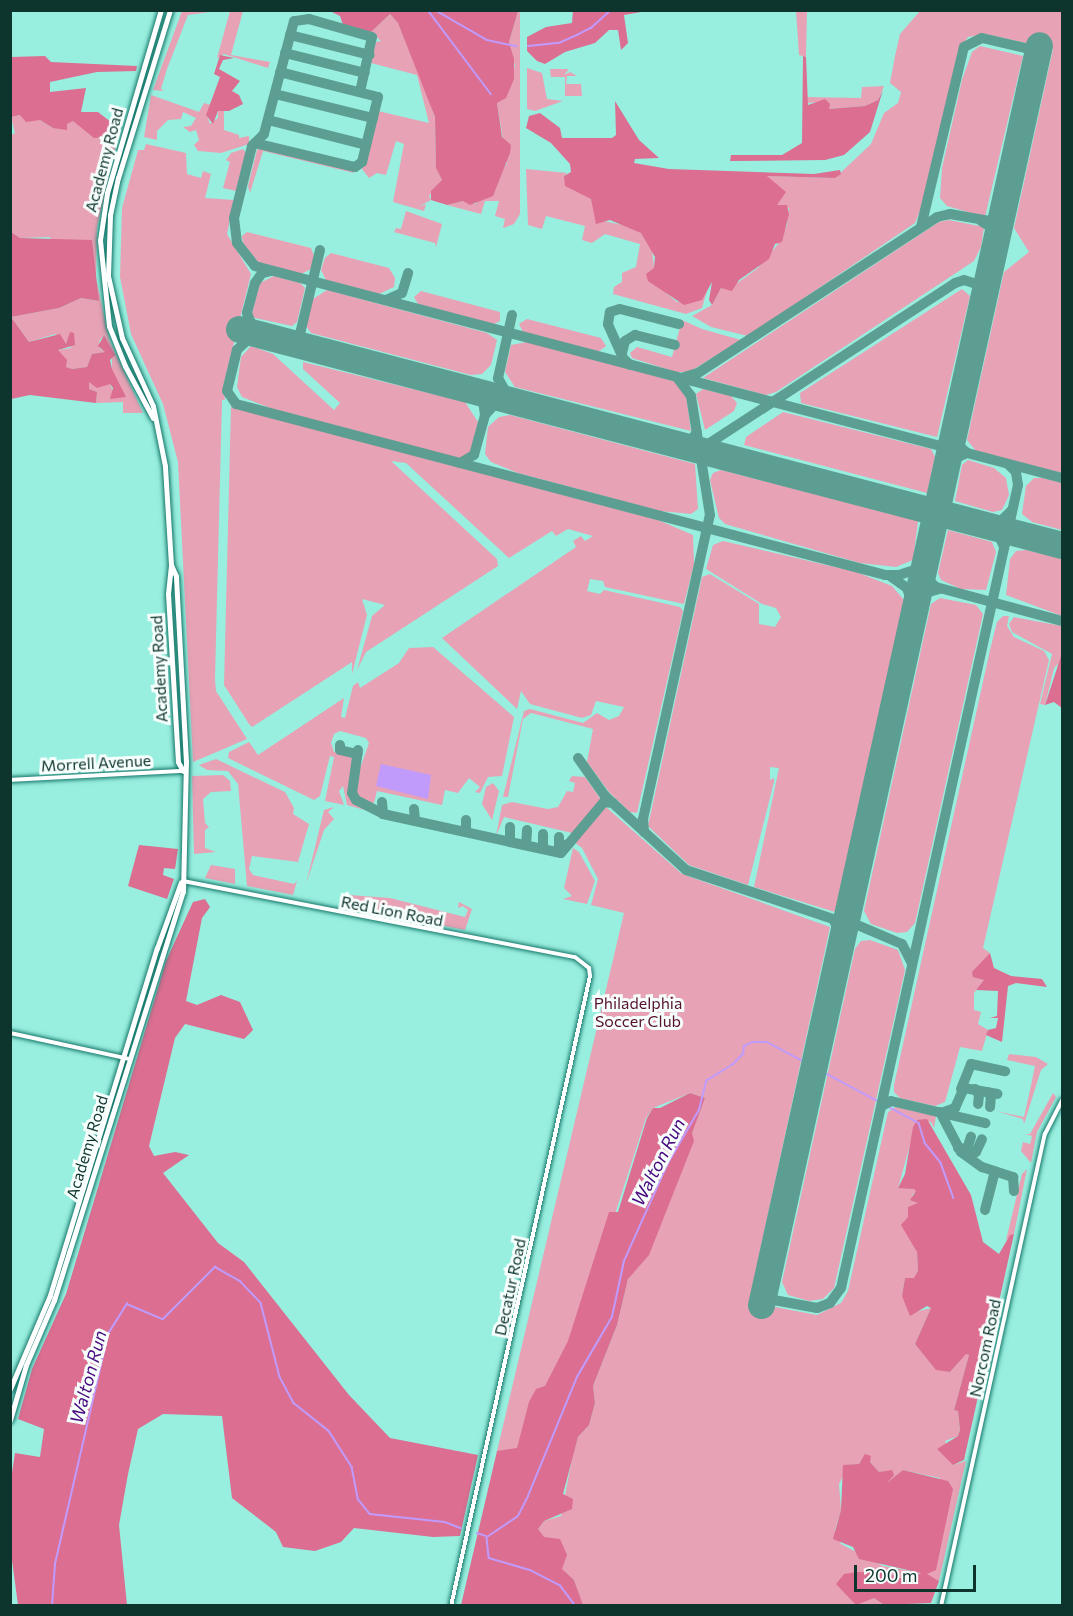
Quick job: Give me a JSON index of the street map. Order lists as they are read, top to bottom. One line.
{"streets":{"main road":["Academy Road"],"street":["Morrell Avenue","Red Lion Road","Decatur Road","Norcom Road"]},"crossings":[["Academy Road","Morrell Avenue"],["Academy Road","Red Lion Road"],["Red Lion Road","Decatur Road"]],"water":["Walton Run"],"parks":["Philadelphia Soccer Club"],"scale_bar":"200 m"}
